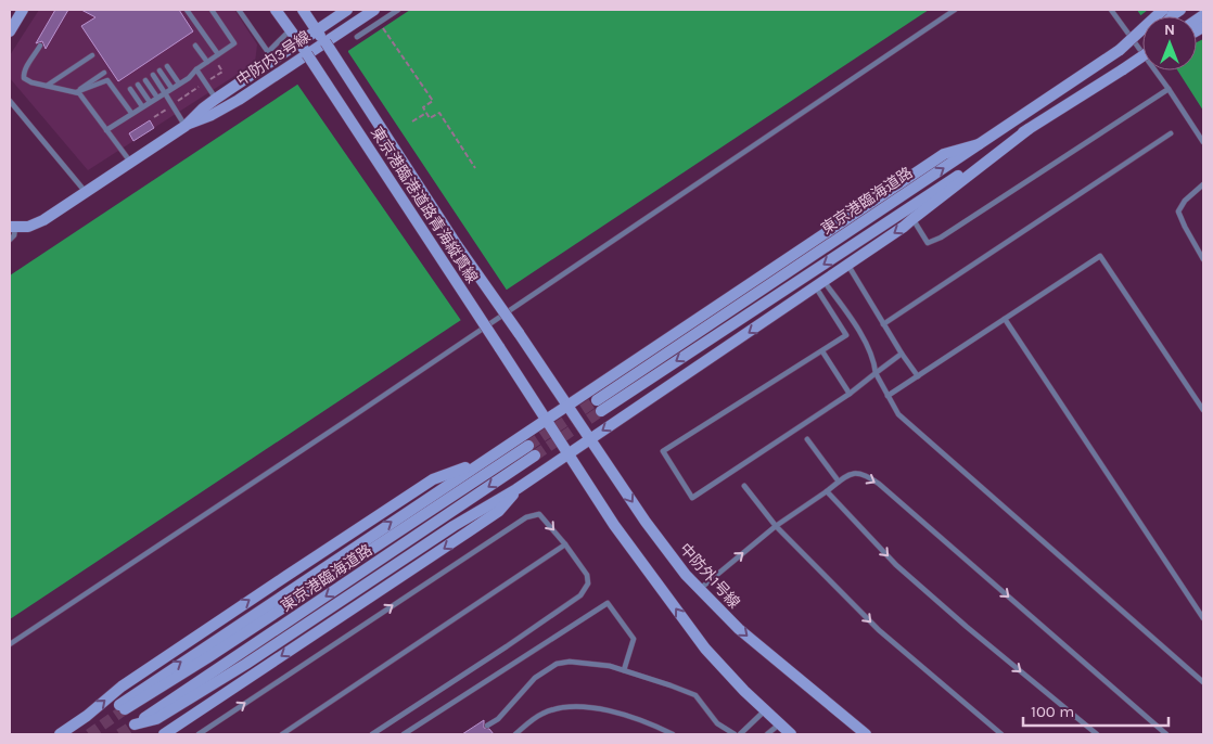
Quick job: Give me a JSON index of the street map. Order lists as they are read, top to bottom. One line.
{"streets":{"street":["中防内3号線","東京港臨海道路","東京港臨港道路青海縦貫線","中防外1号線"]},"crossings":[["中防内3号線","東京港臨港道路青海縦貫線"],["東京港臨港道路青海縦貫線","中防外1号線"]],"scale_bar":"100 m","north":"top"}
